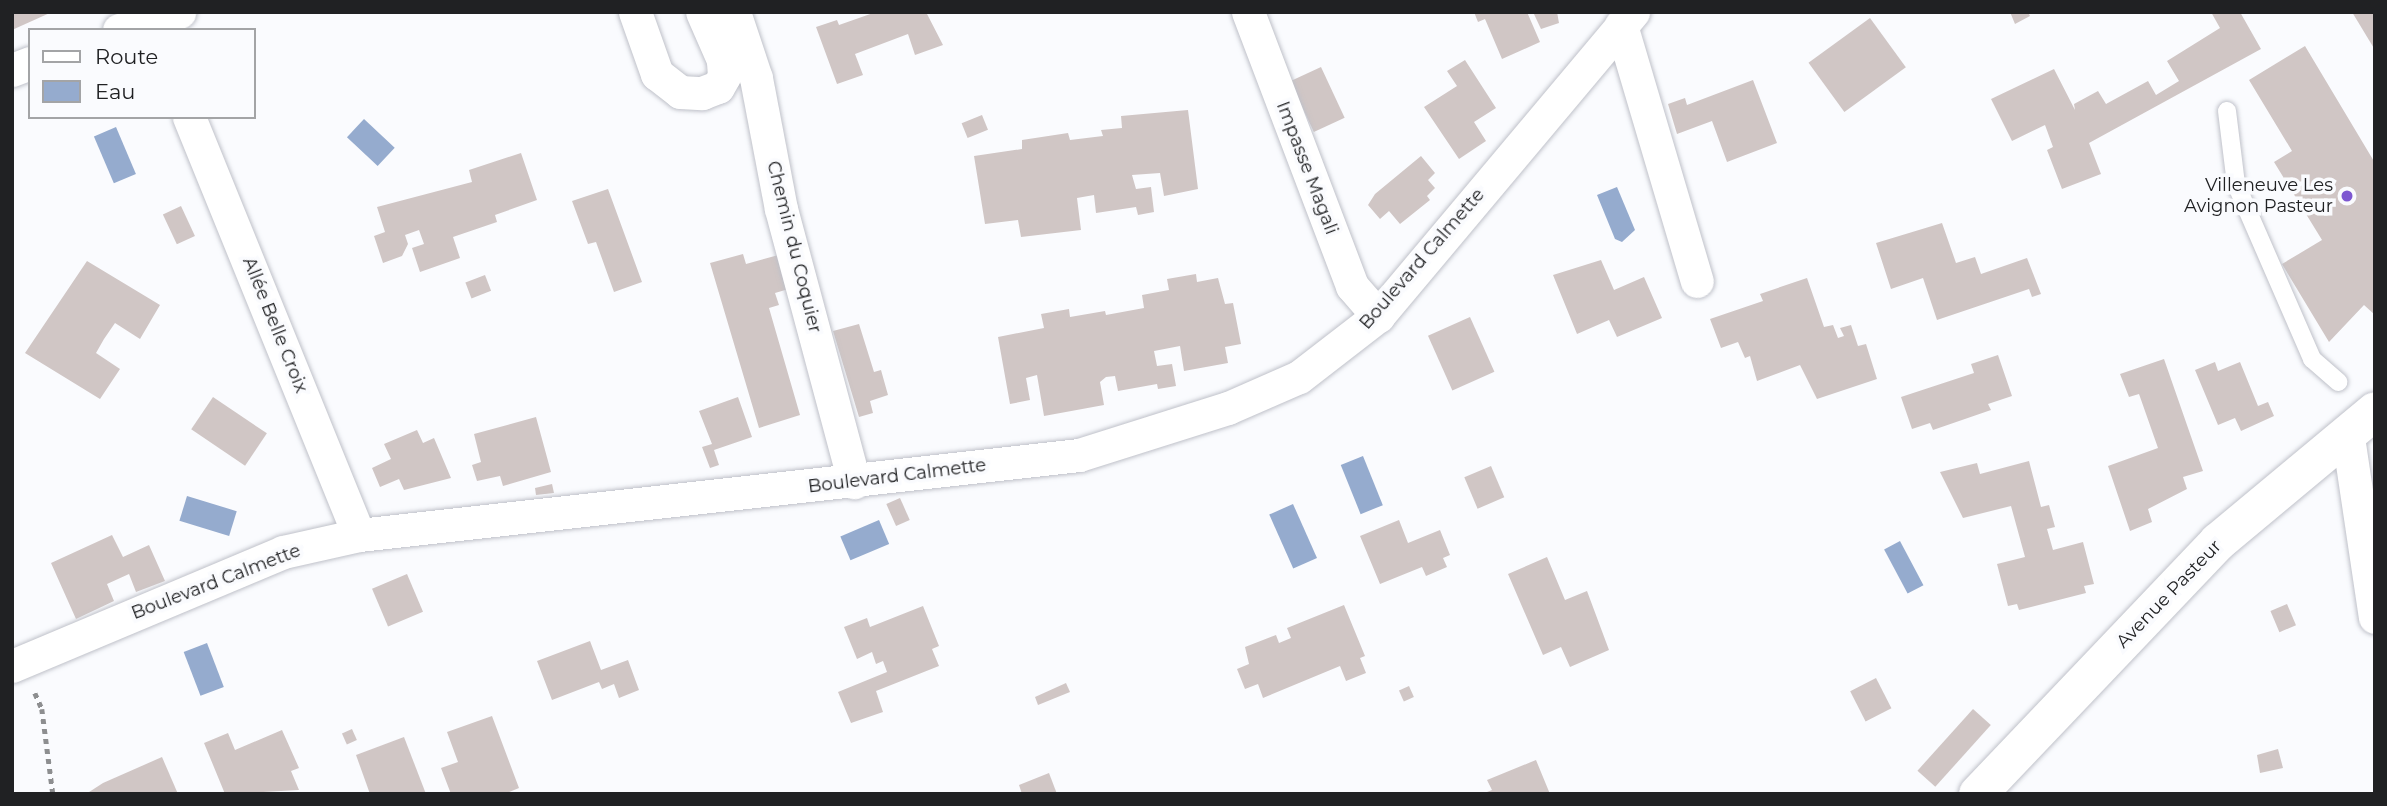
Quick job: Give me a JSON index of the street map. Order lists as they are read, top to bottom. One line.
{"streets":{"street":["Impasse Magali","Chemin du Coquier","Boulevard Calmette","Allée Belle Croix","Avenue Pasteur"]},"crossings":[["Impasse Magali","Boulevard Calmette"],["Chemin du Coquier","Boulevard Calmette"],["Boulevard Calmette","Allée Belle Croix"]],"places":["Villeneuve Les Avignon Pasteur"],"legend":["Route","Eau"]}
